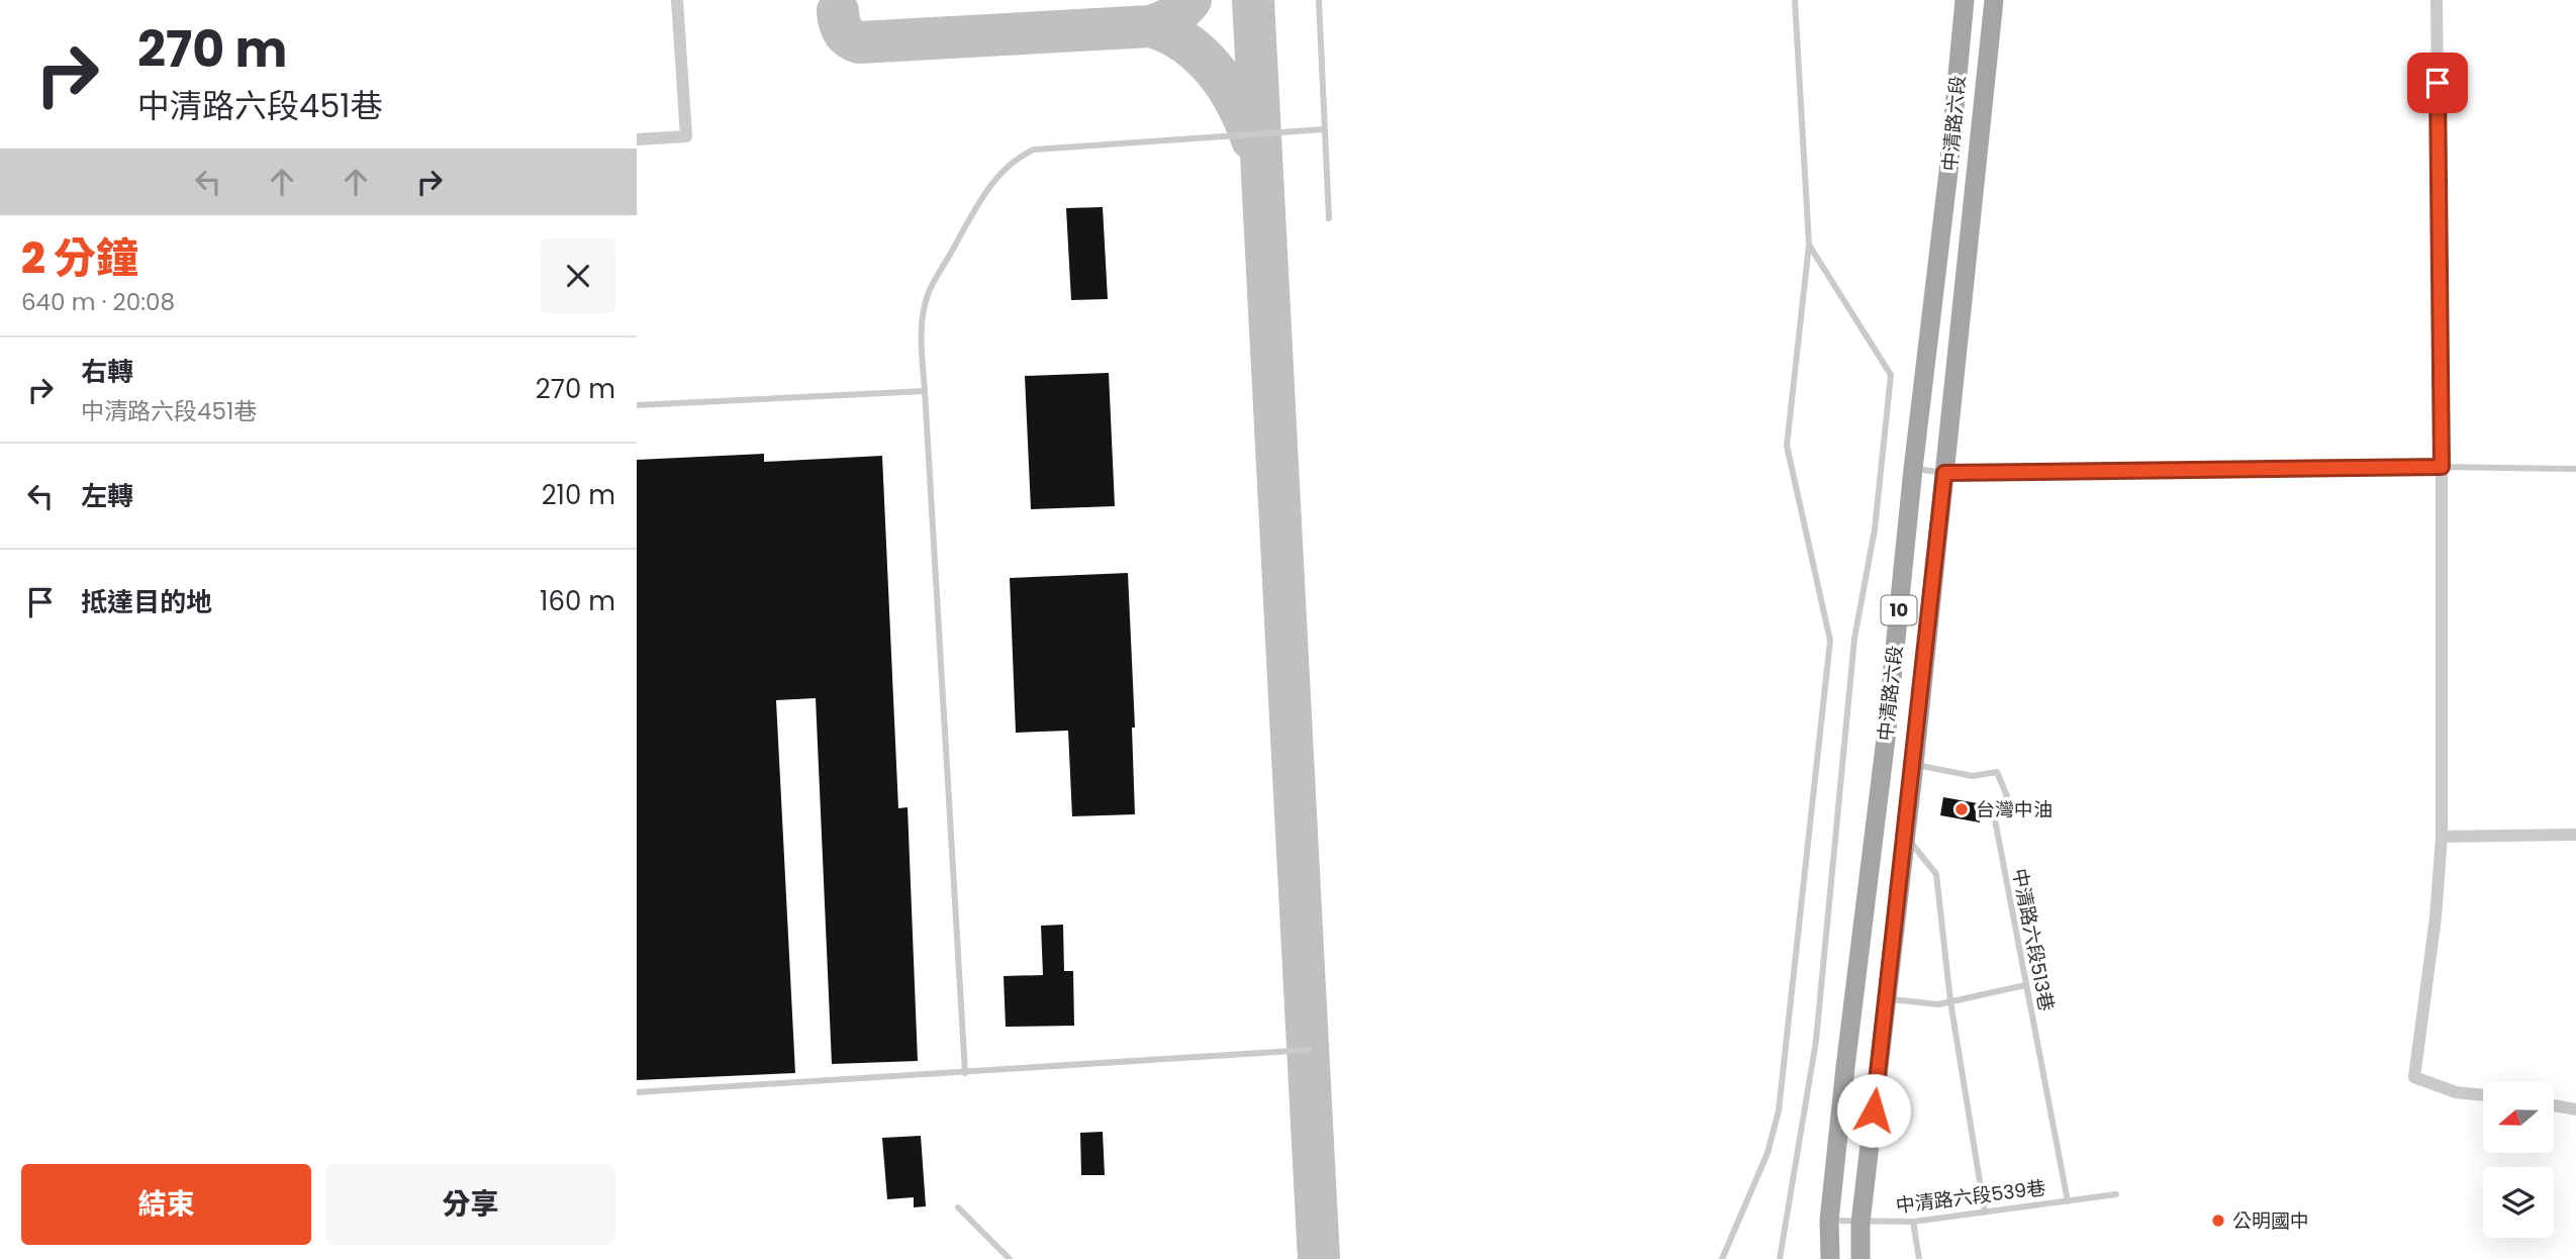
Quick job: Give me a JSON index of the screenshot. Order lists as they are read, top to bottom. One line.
{"streets":{"main road":["中清路六段","10"],"lane":["中清路六段513巷","中清路六段539巷"]},"crossings":[["中清路六段","中清路六段513巷"],["中清路六段","中清路六段539巷"],["中清路六段513巷","中清路六段539巷"]],"places":["台灣中油","公明國中"],"north":"left","page":{"turn":["270 m","中清路六段451巷"],"heading":["2 分鐘","640 m · 20:08"],"list":[{"name":"右轉","note":"中清路六段451巷","value":"270 m"},{"name":"左轉","value":"210 m"},{"name":"抵達目的地","value":"160 m"}],"buttons":["結束","分享"]}}
